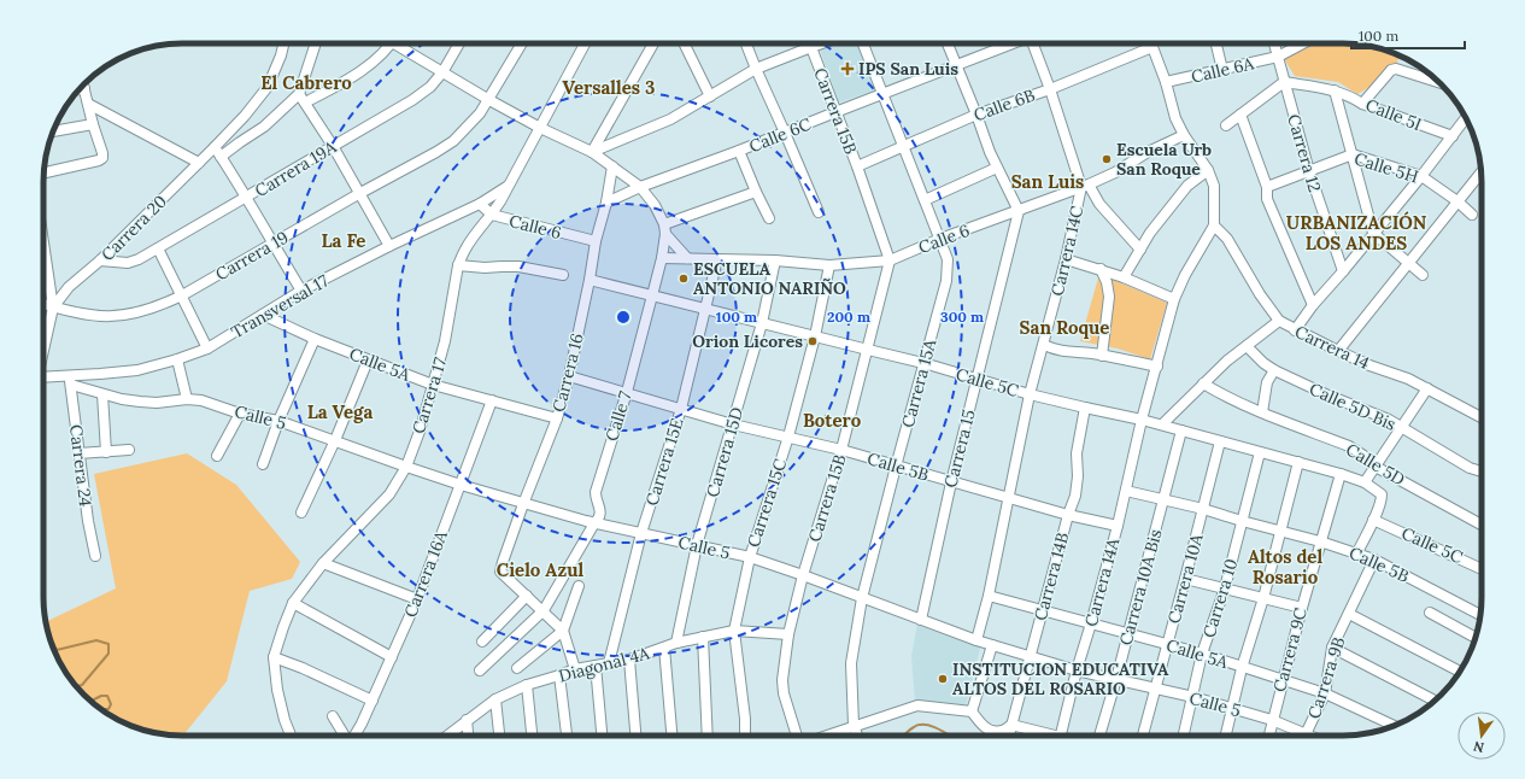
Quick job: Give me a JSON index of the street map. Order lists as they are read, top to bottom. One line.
{"streets":{"street":["Calle 6A","Calle 6B","Carrera 15B","Calle 5I","Calle 6C","Carrera 12","Calle 5H","Carrera 19A","Calle 6","Carrera 20","Carrera 14C","Carrera 19","Transversal 17","Carrera 14","Calle 5A","Carrera 16","Calle 5C","Carrera 15A","Carrera 17","Calle 5D Bis","Calle 7","Calle 5","Carrera 15","Carrera 15D","Carrera 15E","Calle 5D","Carrera 24","Calle 5B","Carrera 15C","Carrera 16A","Carrera 14B","Carrera 10A","Carrera 14A","Carrera 10A Bis","Carrera 10","Carrera 9C","Diagonal 4A","Carrera 9B"]},"crossings":[["Calle 6A","Carrera 12"],["Calle 6B","Carrera 15B"],["Calle 6B","Carrera 14C"],["Calle 6B","Carrera 15A"],["Carrera 15B","Calle 6C"],["Carrera 15B","Calle 6"],["Carrera 15B","Calle 5C"],["Carrera 15B","Calle 5"],["Carrera 15B","Calle 5B"],["Carrera 15B","Diagonal 4A"],["Calle 6C","Carrera 16"],["Calle 6C","Carrera 15A"],["Carrera 12","Calle 5H"],["Carrera 19A","Carrera 20"],["Calle 6","Carrera 14C"],["Calle 6","Transversal 17"],["Calle 6","Carrera 16"],["Calle 6","Carrera 15A"],["Calle 6","Carrera 17"],["Calle 6","Calle 7"],["Calle 6","Carrera 15"],["Calle 6","Carrera 15D"],["Calle 6","Carrera 15E"],["Calle 6","Carrera 15C"],["Carrera 20","Carrera 19"],["Carrera 20","Transversal 17"],["Carrera 14C","Calle 5A"],["Carrera 14C","Calle 5C"],["Carrera 14C","Calle 5"],["Carrera 14C","Calle 5B"],["Transversal 17","Calle 5A"],["Transversal 17","Carrera 17"],["Transversal 17","Carrera 24"],["Calle 5A","Carrera 16"],["Calle 5A","Carrera 17"],["Calle 5A","Carrera 16A"],["Calle 5A","Carrera 14B"],["Calle 5A","Carrera 10A"],["Calle 5A","Carrera 14A"],["Calle 5A","Carrera 10A Bis"],["Calle 5A","Carrera 10"],["Calle 5A","Carrera 9C"],["Calle 5A","Carrera 9B"],["Carrera 16","Calle 5C"],["Carrera 16","Calle 5"],["Carrera 16","Calle 5B"],["Calle 5C","Carrera 15A"],["Calle 5C","Calle 7"],["Calle 5C","Carrera 15"],["Calle 5C","Carrera 15D"],["Calle 5C","Carrera 15E"],["Calle 5C","Carrera 15C"],["Calle 5C","Carrera 14B"],["Calle 5C","Carrera 10A"],["Calle 5C","Carrera 14A"],["Calle 5C","Carrera 10A Bis"],["Calle 5C","Carrera 10"],["Calle 5C","Carrera 9C"],["Carrera 15A","Calle 5"],["Carrera 15A","Calle 5B"],["Carrera 17","Calle 5"],["Calle 7","Calle 5"],["Calle 7","Calle 5B"],["Calle 5","Carrera 15"],["Calle 5","Carrera 15D"],["Calle 5","Carrera 15E"],["Calle 5","Carrera 24"],["Calle 5","Carrera 15C"],["Calle 5","Carrera 16A"],["Calle 5","Carrera 14B"],["Calle 5","Carrera 10A"],["Calle 5","Carrera 14A"],["Calle 5","Carrera 10A Bis"],["Calle 5","Carrera 10"],["Calle 5","Carrera 9C"],["Carrera 15","Calle 5B"],["Carrera 15D","Calle 5B"],["Carrera 15D","Diagonal 4A"],["Carrera 15E","Calle 5B"],["Carrera 15E","Diagonal 4A"],["Calle 5B","Carrera 15C"],["Calle 5B","Carrera 14B"],["Calle 5B","Carrera 10A"],["Calle 5B","Carrera 14A"],["Calle 5B","Carrera 10A Bis"],["Calle 5B","Carrera 10"],["Calle 5B","Carrera 9C"],["Calle 5B","Carrera 9B"],["Carrera 15C","Diagonal 4A"]],"districts":["El Cabrero","Versalles 3","San Luis","URBANIZACIÓN LOS ANDES","La Fe","San Roque","La Vega","Botero","Altos del Rosario","Cielo Azul"],"places":{"health":["IPS San Luis"],"other":["Escuela Urb San Roque","ESCUELA ANTONIO NARIÑO","Orion Licores","INSTITUCION EDUCATIVA ALTOS DEL ROSARIO"]},"scale_bar":"100 m","north":"bottom","rings":["100 m","200 m","300 m"]}
